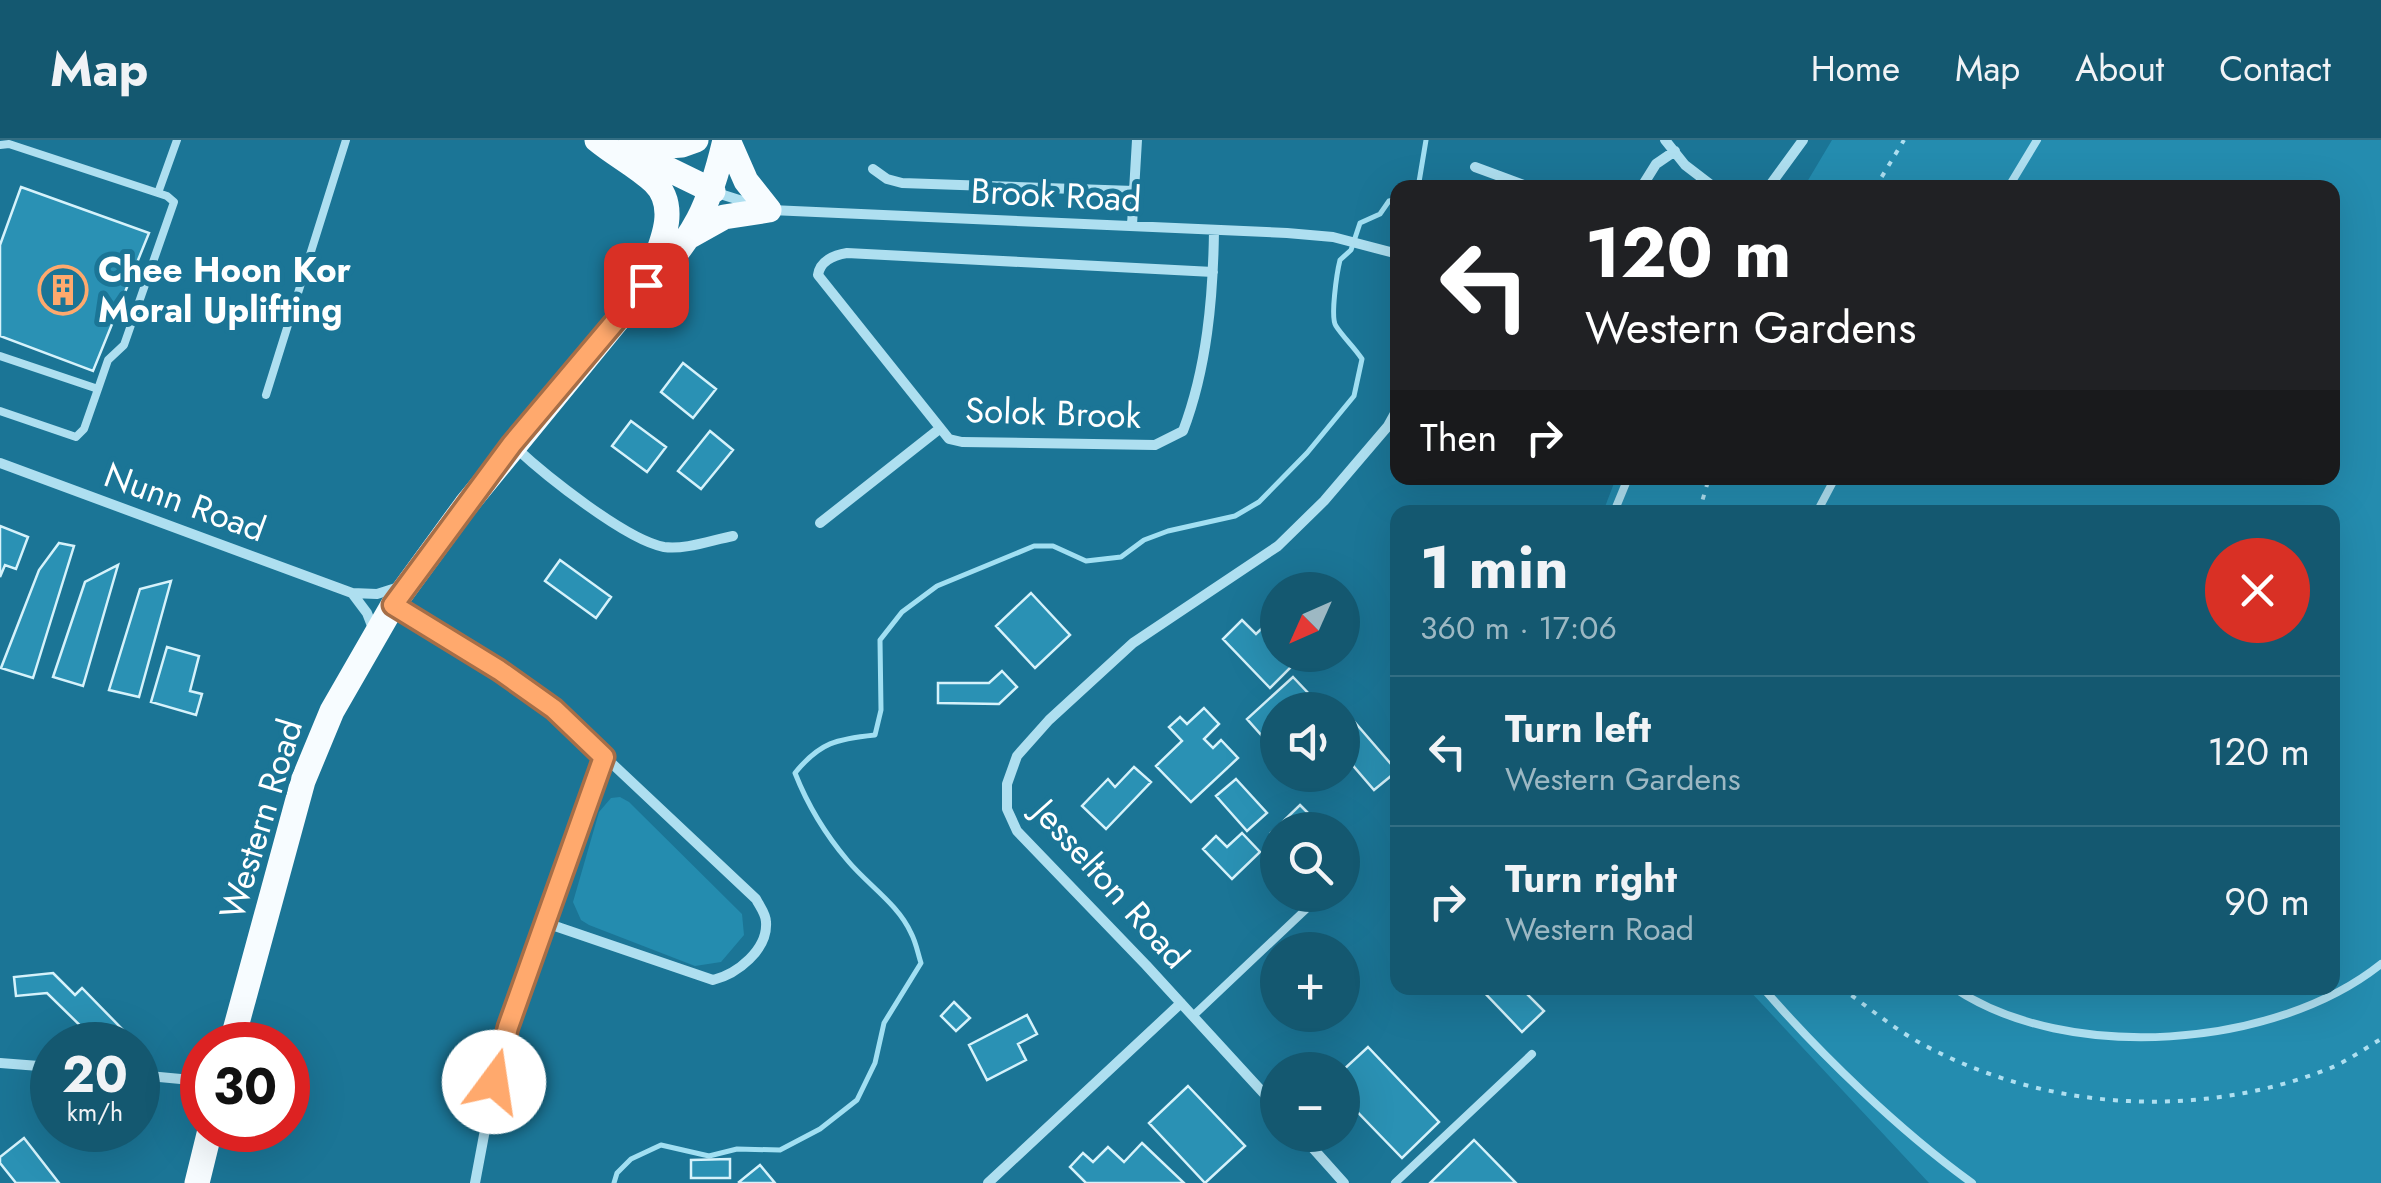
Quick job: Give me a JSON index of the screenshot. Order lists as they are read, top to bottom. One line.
{"streets":{"main road":["Western Road"],"street":["Brook Road","Solok Brook","Nunn Road","Jesselton Road"]},"crossings":[["Brook Road","Solok Brook"],["Brook Road","Western Road"]],"places":{"building":["Chee Hoon Kor Moral Uplifting"]},"north":"bottom left","page":{"header":"Map","nav":["Home","Map","About","Contact"],"turn":["120 m","Western Gardens"],"then":"Then","heading":["1 min","360 m · 17:06"],"map_buttons":["+","−"],"list":[{"name":"Turn left","note":"Western Gardens","value":"120 m"},{"name":"Turn right","note":"Western Road","value":"90 m"}],"speed":"20 km/h","limit":"30"}}
